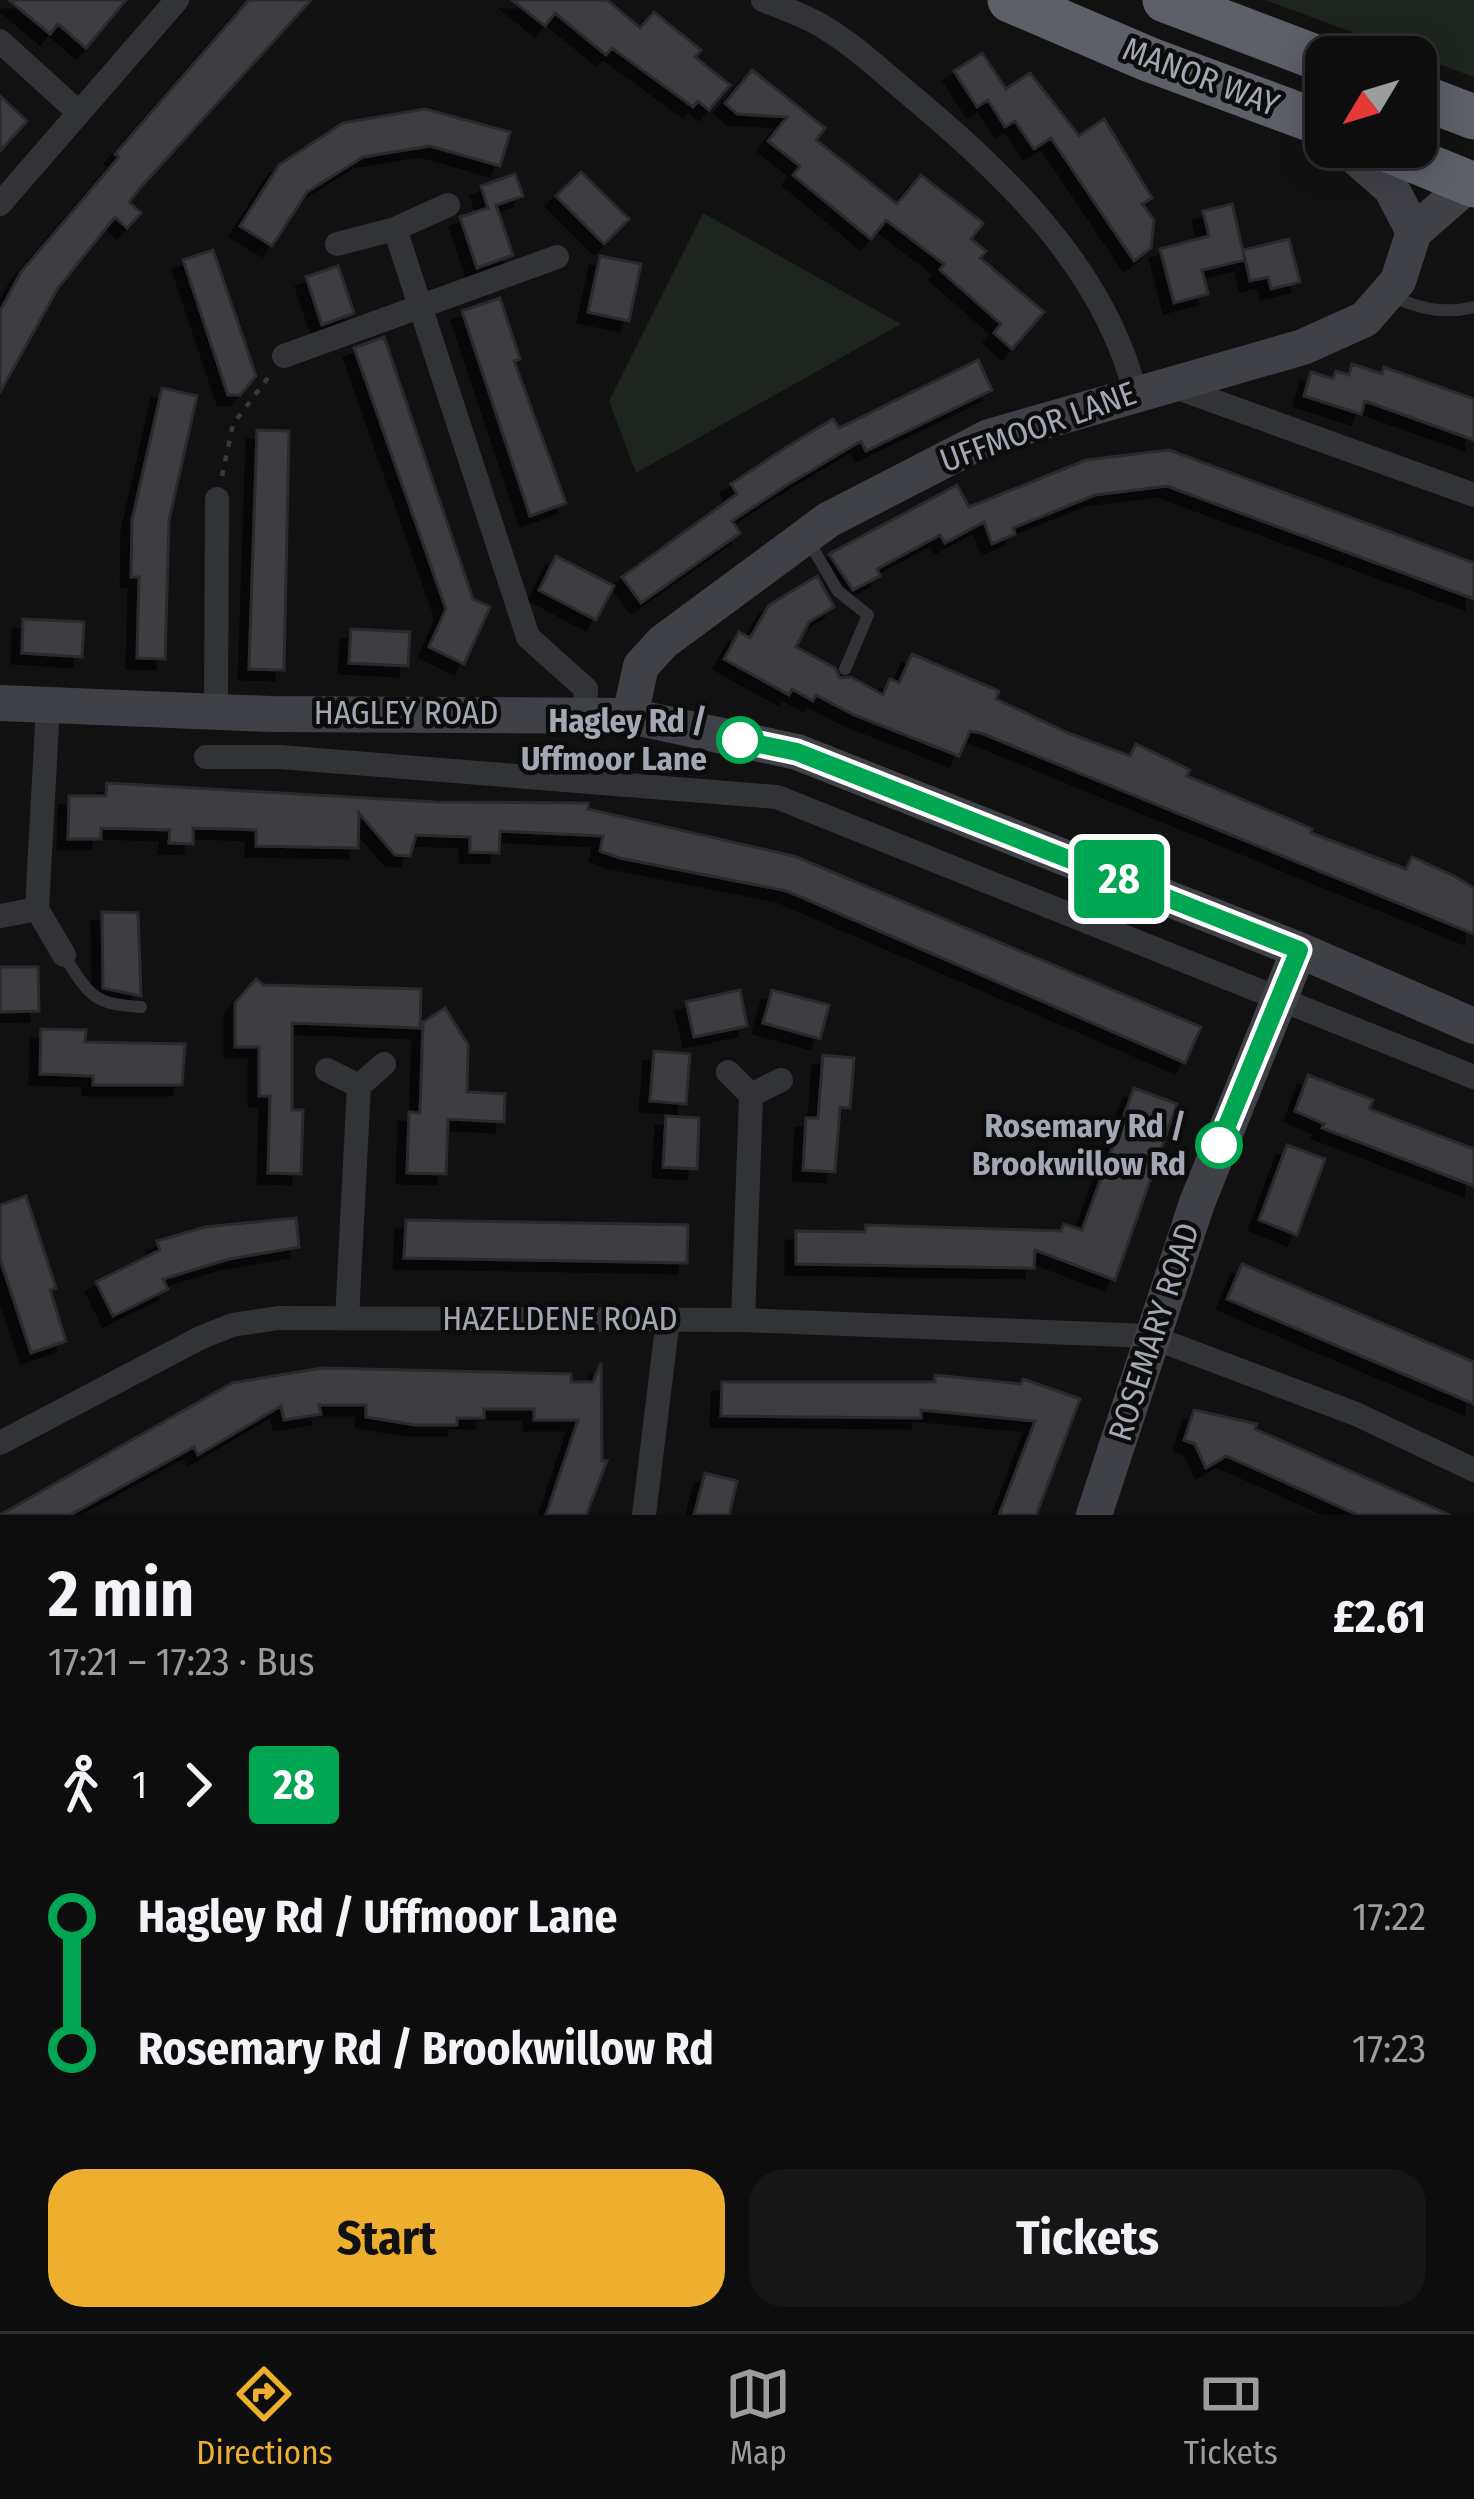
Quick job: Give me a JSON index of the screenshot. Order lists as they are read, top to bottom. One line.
{"streets":{"highway":["MANOR WAY"],"street":["UFFMOOR LANE","HAGLEY ROAD","HAZELDENE ROAD","ROSEMARY ROAD"]},"crossings":[["UFFMOOR LANE","HAGLEY ROAD"],["HAGLEY ROAD","ROSEMARY ROAD"],["HAZELDENE ROAD","ROSEMARY ROAD"]],"places":["Hagley Rd / Uffmoor Lane","Rosemary Rd / Brookwillow Rd"],"lines":["bus line 28"],"north":"bottom left","page":{"on_map":"28","heading":["2 min","17:21 – 17:23 · Bus","£2.61"],"legs":["1","28"],"list":[{"name":"Hagley Rd / Uffmoor Lane","value":"17:22"},{"name":"Rosemary Rd / Brookwillow Rd","value":"17:23"}],"buttons":["Start","Tickets"],"tabs":["Directions","Map","Tickets"]}}
